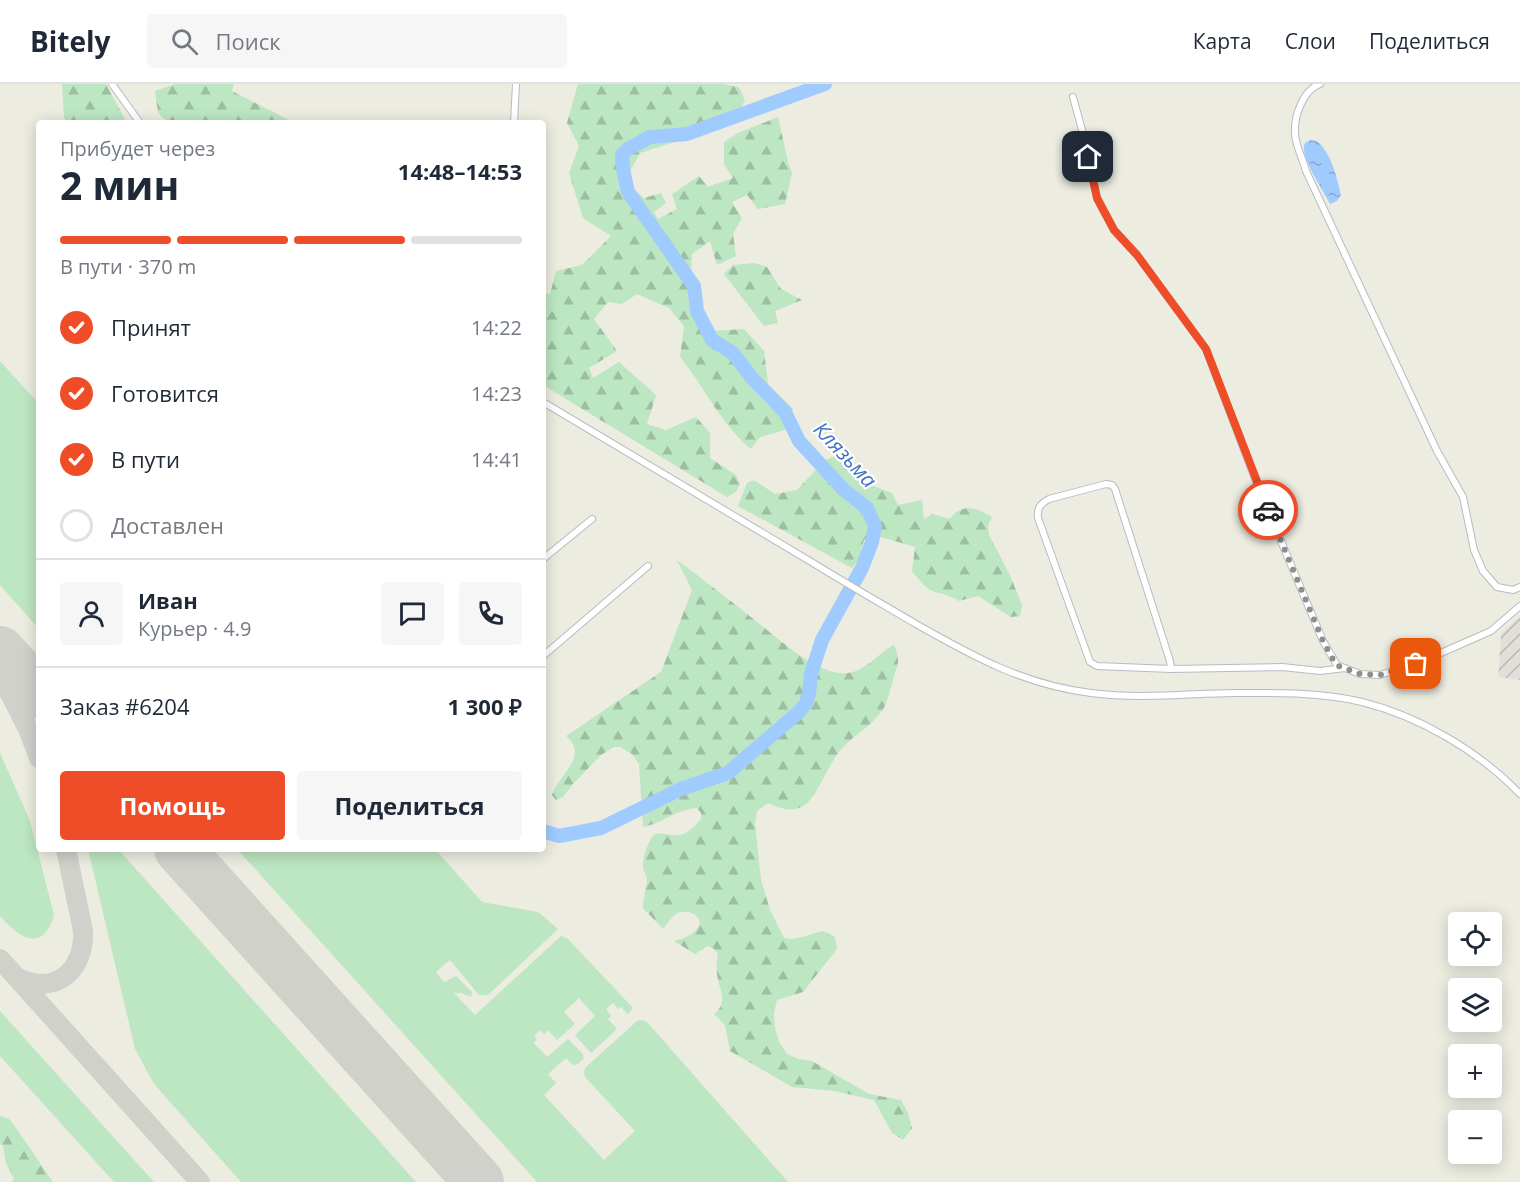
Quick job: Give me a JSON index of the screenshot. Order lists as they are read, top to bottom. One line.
{"water":["Клязьма"],"page":{"header":"Bitely","search":"Поиск","nav":["Карта","Слои","Поделиться"],"heading":["2 мин","Прибудет через","14:48–14:53"],"panel":["Иван","Курьер · 4.9","Заказ #6204","1 300 ₽"],"bar":"В пути · 370 m","list":[["Принят","14:22"],["Готовится","14:23"],["В пути","14:41"],"Доставлен"],"buttons":["Помощь","Поделиться"],"map_buttons":["+","−"]}}
